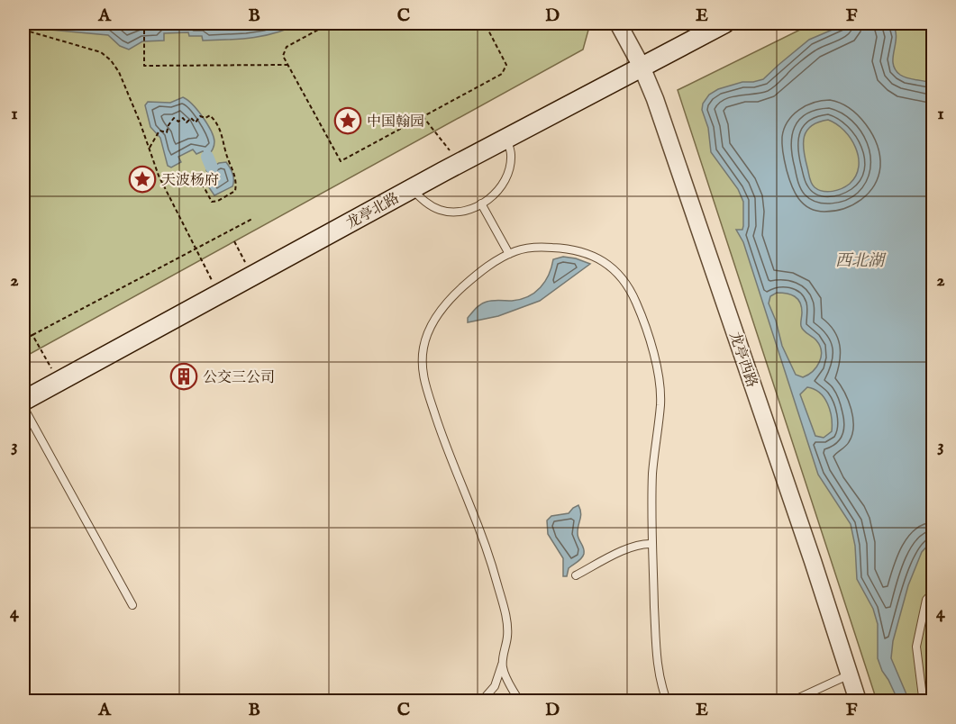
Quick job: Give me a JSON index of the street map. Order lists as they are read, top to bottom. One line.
{"streets":{"main road":["龙亭北路"],"street":["龙亭西路"]},"crossings":[["龙亭北路","龙亭西路"]],"water":["西北湖"],"places":{"place":["中国翰园","天波杨府"],"building":["公交三公司"]},"grid":{"columns":["A","B","C","D","E","F"],"rows":["1","2","3","4"]}}
